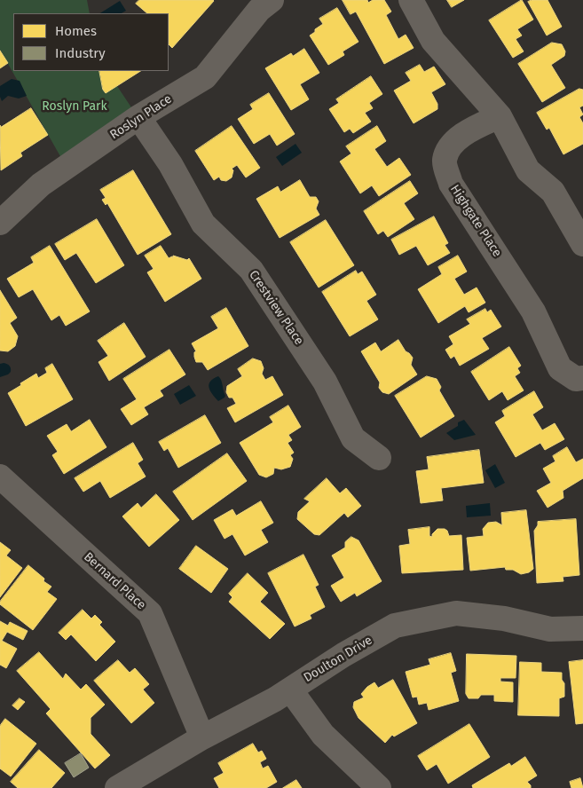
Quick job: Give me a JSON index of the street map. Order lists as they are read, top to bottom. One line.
{"streets":{"street":["Roslyn Place","Highgate Place","Crestview Place","Bernard Place","Doulton Drive"]},"crossings":[["Roslyn Place","Crestview Place"],["Bernard Place","Doulton Drive"]],"parks":["Roslyn Park"],"legend":["Homes","Industry"]}
